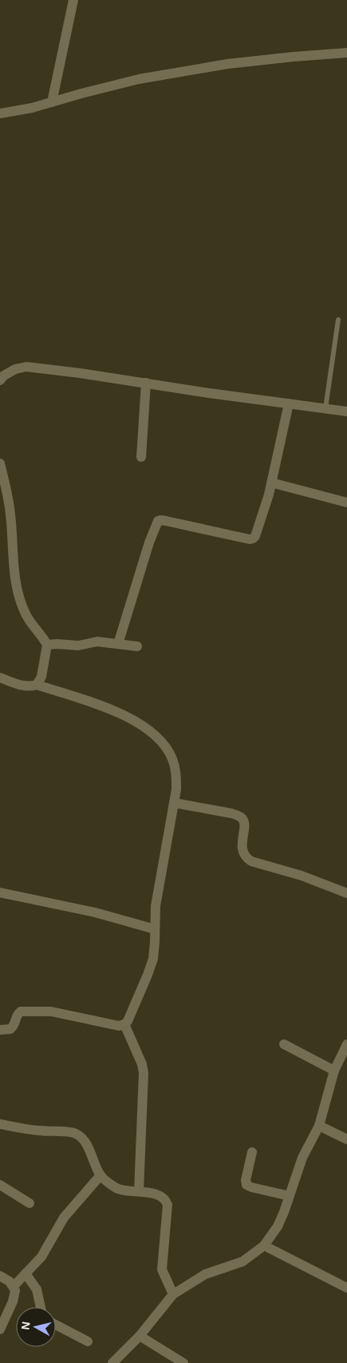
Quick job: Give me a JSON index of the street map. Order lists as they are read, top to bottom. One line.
{"north":"left"}
